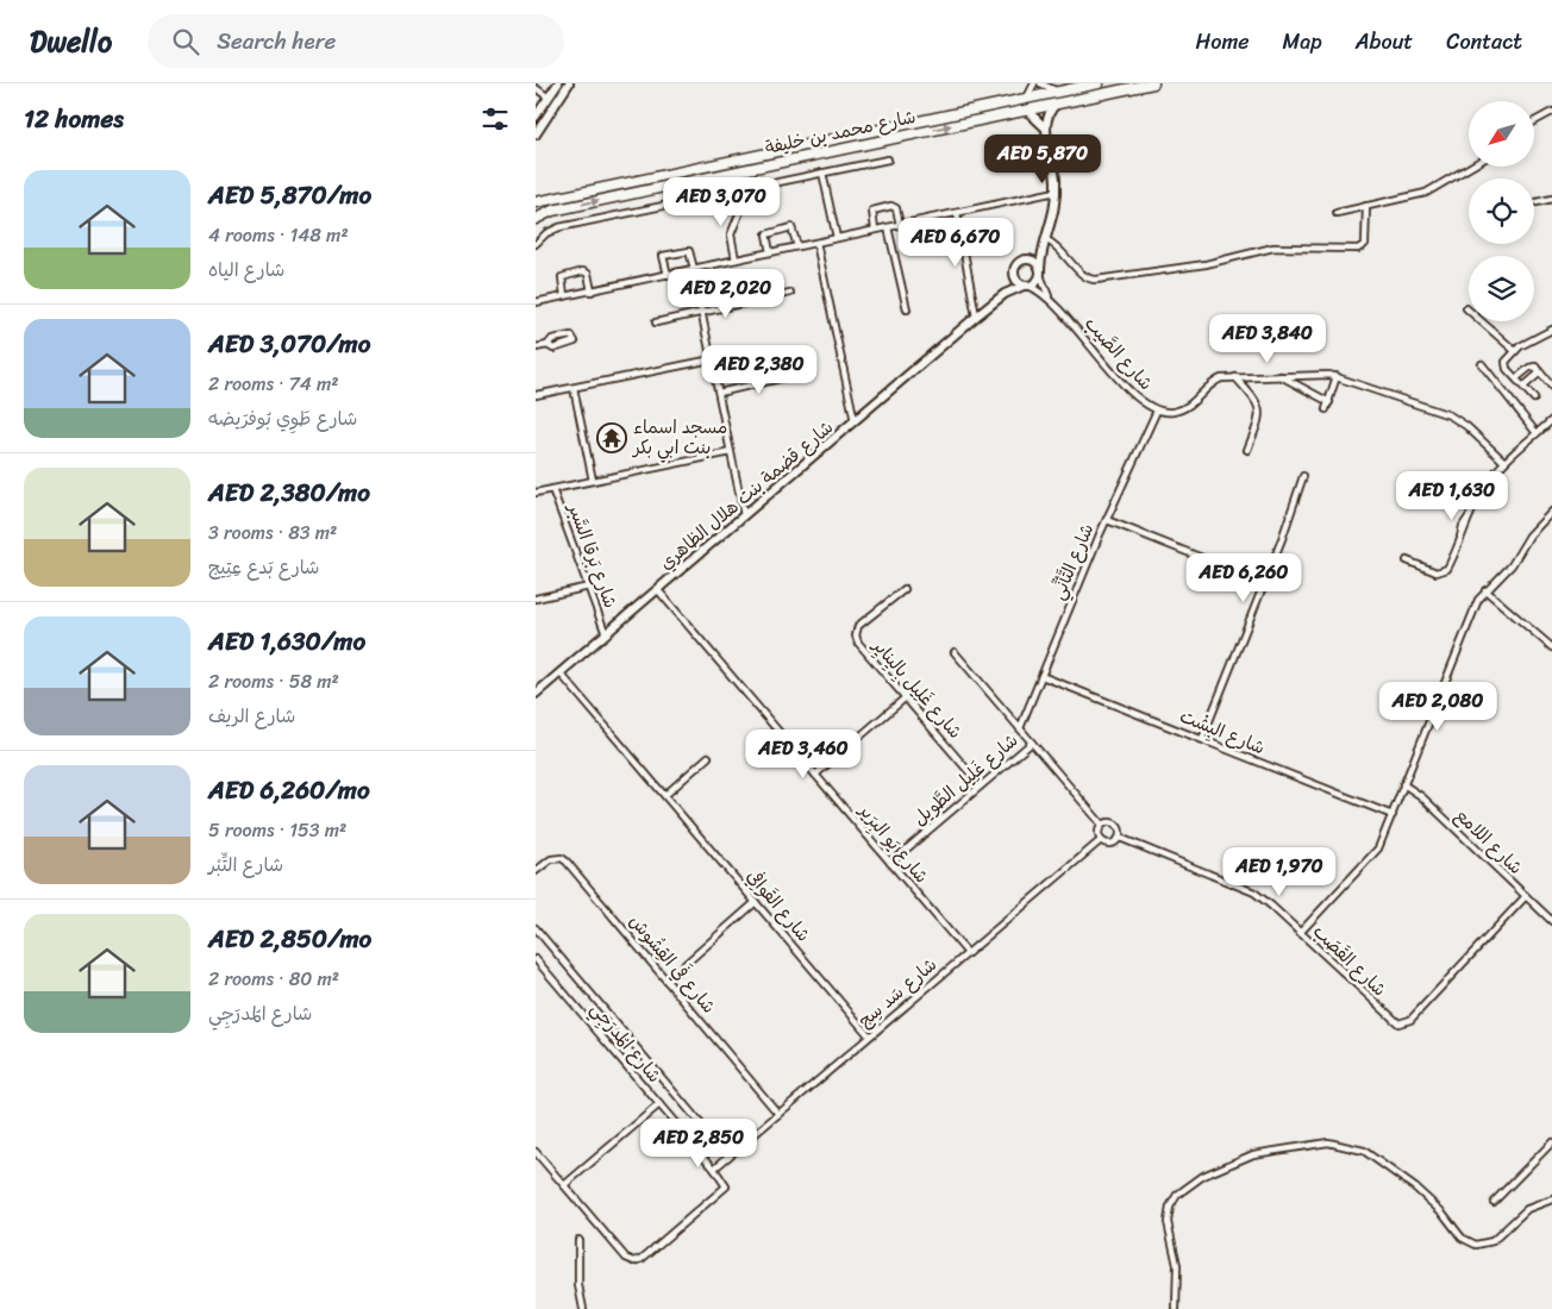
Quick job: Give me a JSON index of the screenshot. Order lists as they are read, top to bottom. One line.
{"streets":{"highway":["شارع محمد بن خليفة"],"street":["شارع الصَّيب","شارع قضمة بنت هلال الظاهري","شارع بَرقا السَّبر","شارع التَّأنِّي","شارع غَلِيل بِاليِنايِر","شارع البِشْت","شارع غَلِيل الطَّويل","شارع اللامع","شارع يَو البِرَير","شارع القَوافِي","شارع القَصَب","شارع فَي القِشُوش","شارع سَد سِج","شارع المُدرَجِي"]},"crossings":[["شارع الصَّيب","شارع قضمة بنت هلال الظاهري"],["شارع الصَّيب","شارع التَّأنِّي"],["شارع قضمة بنت هلال الظاهري","شارع بَرقا السَّبر"],["شارع قضمة بنت هلال الظاهري","شارع يَو البِرَير"],["شارع قضمة بنت هلال الظاهري","شارع القَوافِي"],["شارع التَّأنِّي","شارع البِشْت"],["شارع غَلِيل بِاليِنايِر","شارع غَلِيل الطَّويل"],["شارع غَلِيل الطَّويل","شارع يَو البِرَير"],["شارع اللامع","شارع القَصَب"],["شارع يَو البِرَير","شارع سَد سِج"],["شارع القَوافِي","شارع سَد سِج"],["شارع القَصَب","شارع سَد سِج"],["شارع فَي القِشُوش","شارع سَد سِج"],["شارع سَد سِج","شارع المُدرَجِي"]],"places":{"temple":["مسجد اسماء بنت ابي بكر"]},"north":"bottom left","page":{"header":"Dwello","search":"Search here","nav":["Home","Map","About","Contact"],"heading":"12 homes","price":["AED 5,870","AED 3,070","AED 6,670","AED 2,020","AED 3,840","AED 2,380","AED 1,630","AED 6,260","AED 2,080","AED 3,460","AED 1,970","AED 2,850"],"list":[{"name":"AED 5,870/mo","note":"4 rooms · 148 m² · شارع الياه"},{"name":"AED 3,070/mo","note":"2 rooms · 74 m² · شارع طَوِي بُوفرَيضه"},{"name":"AED 2,380/mo","note":"3 rooms · 83 m² · شارع بَدع عِتِيج"},{"name":"AED 1,630/mo","note":"2 rooms · 58 m² · شارع الريف"},{"name":"AED 6,260/mo","note":"5 rooms · 153 m² · شارع التِّبْر"},{"name":"AED 2,850/mo","note":"2 rooms · 80 m² · شارع المُدرَجِي"}]}}
